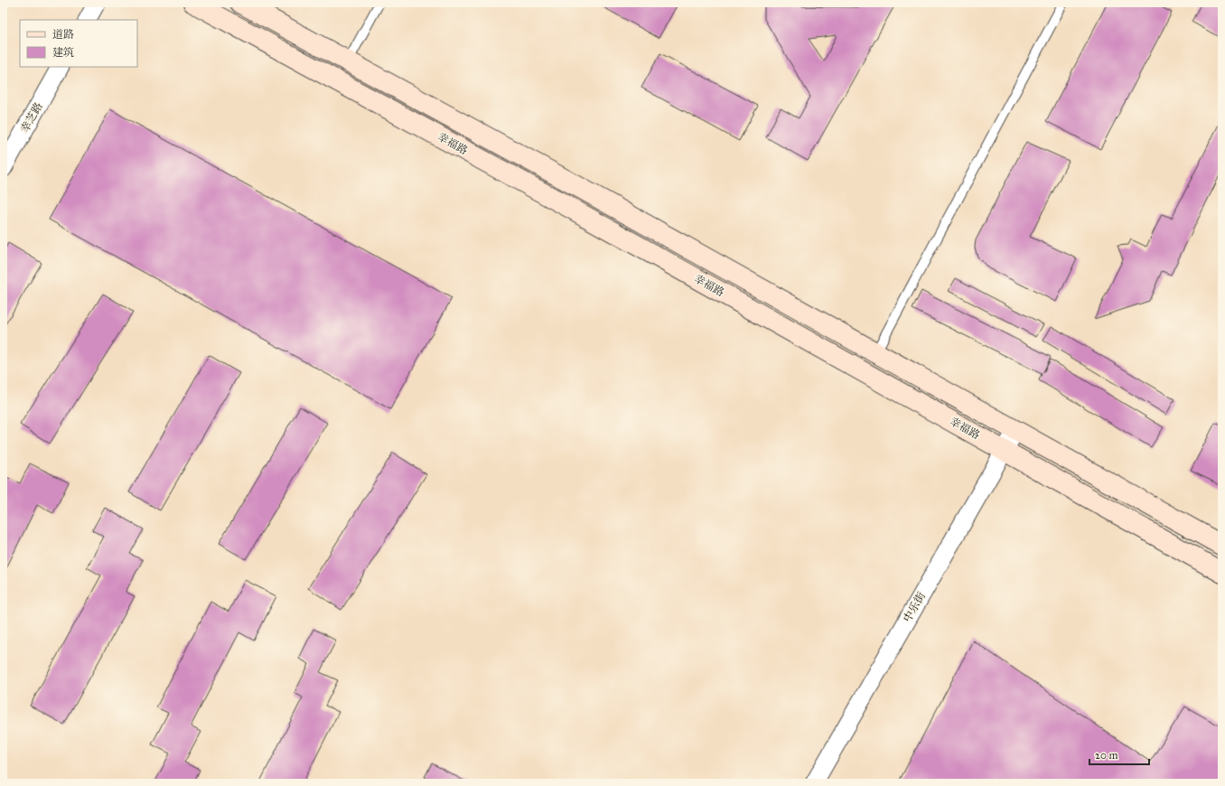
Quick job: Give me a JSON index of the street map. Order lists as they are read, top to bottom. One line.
{"streets":{"main road":["幸福路"],"street":["幸芝路","中乐街"]},"crossings":[["幸福路","中乐街"]],"legend":["道路","建筑"],"scale_bar":"20 m"}
